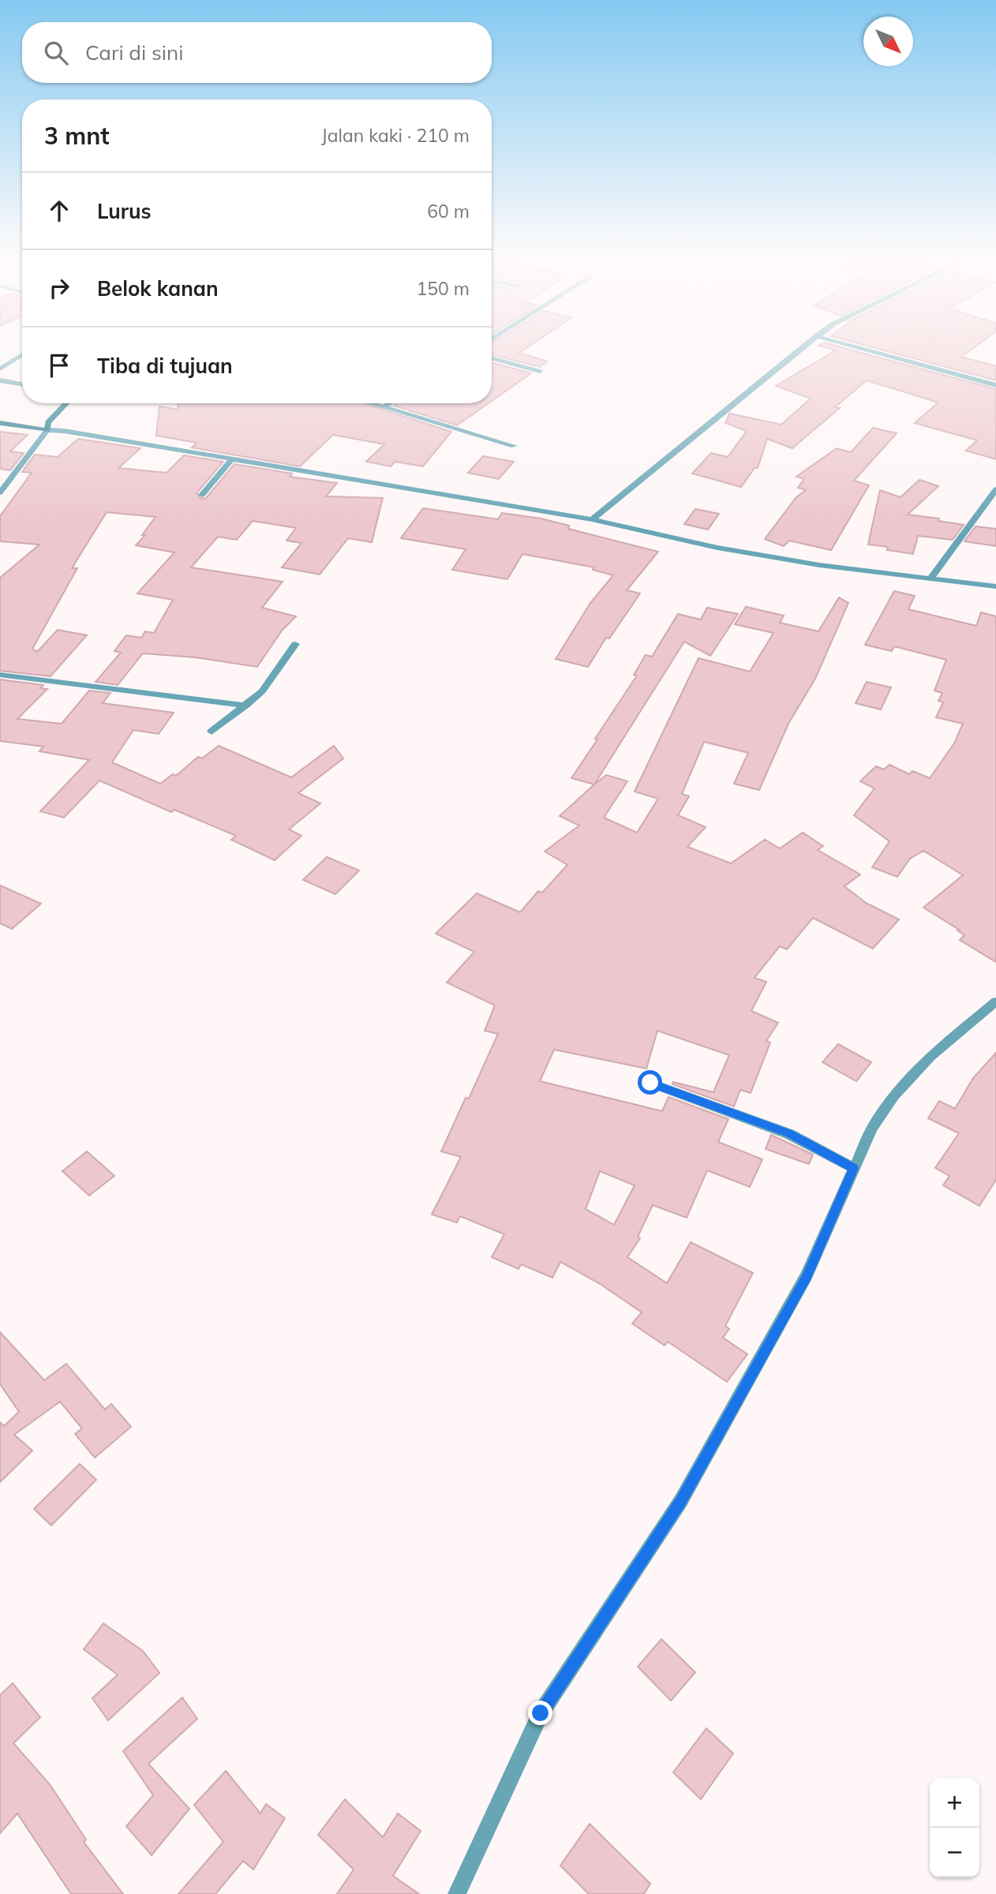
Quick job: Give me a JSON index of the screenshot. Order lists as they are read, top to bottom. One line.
{"north":"bottom right","page":{"search":"Cari di sini","heading":["3 mnt","Jalan kaki · 210 m"],"list":[["Lurus","60 m"],["Belok kanan","150 m"],"Tiba di tujuan"],"map_buttons":["+","−"]}}
